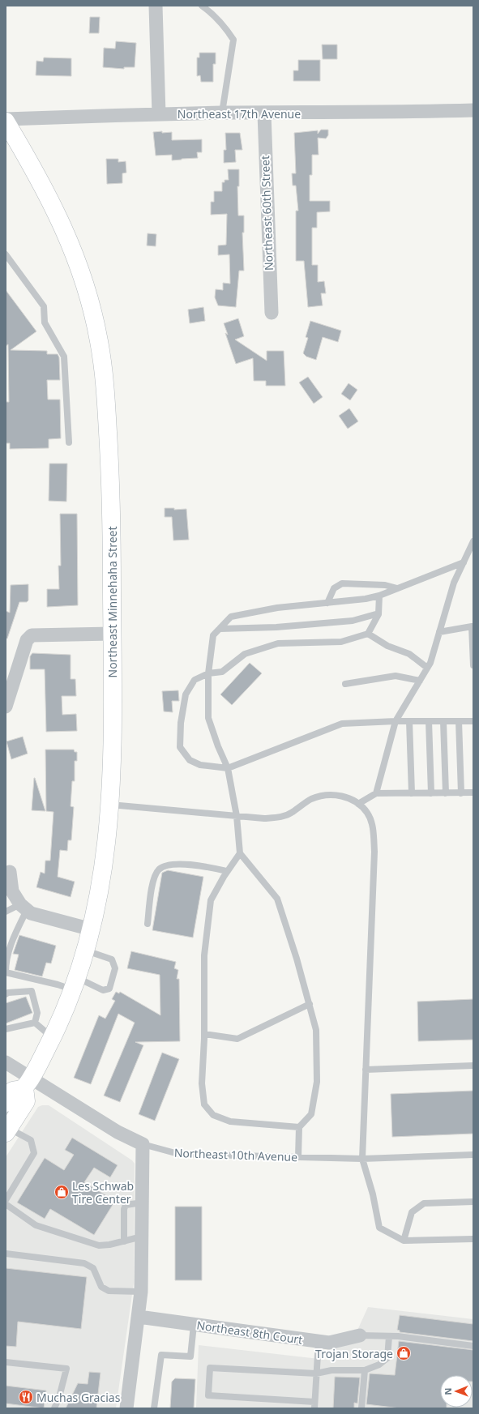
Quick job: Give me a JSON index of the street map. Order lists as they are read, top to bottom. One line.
{"streets":{"main road":["Northeast Minnehaha Street"],"street":["Northeast 17th Avenue","Northeast 60th Street","Northeast 10th Avenue","Northeast 8th Court"]},"crossings":[["Northeast 17th Avenue","Northeast 60th Street"],["Northeast Minnehaha Street","Northeast 10th Avenue"]],"places":{"shop":["Les Schwab Tire Center","Trojan Storage"],"restaurant":["Muchas Gracias"]},"north":"left"}
